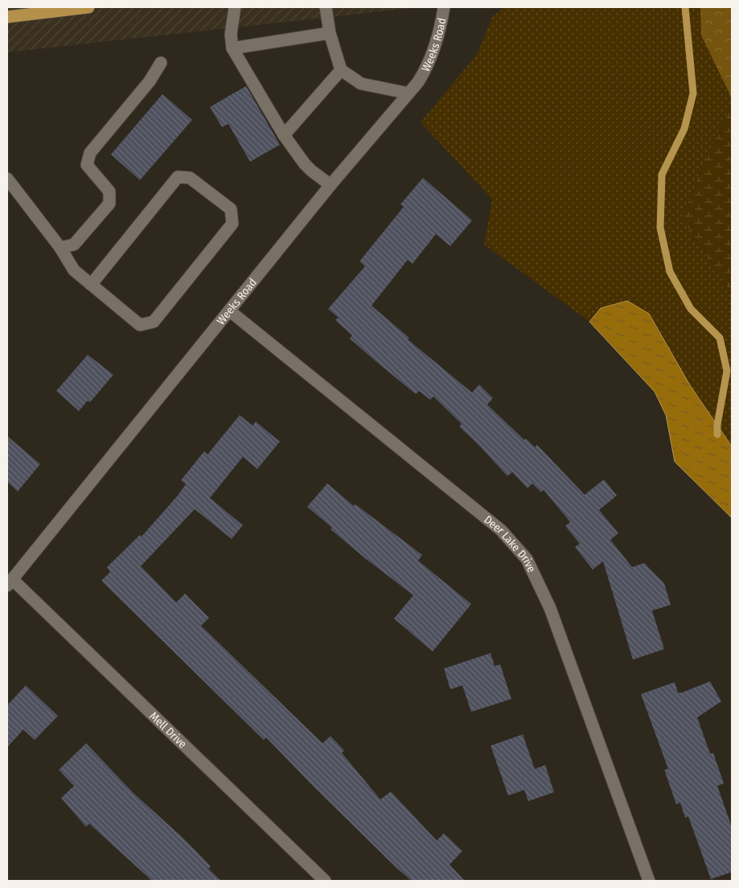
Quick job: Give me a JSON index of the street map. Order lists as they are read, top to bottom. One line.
{"streets":{"street":["Weeks Road","Deer Lake Drive","Mell Drive"]},"crossings":[["Weeks Road","Deer Lake Drive"],["Weeks Road","Mell Drive"]]}
